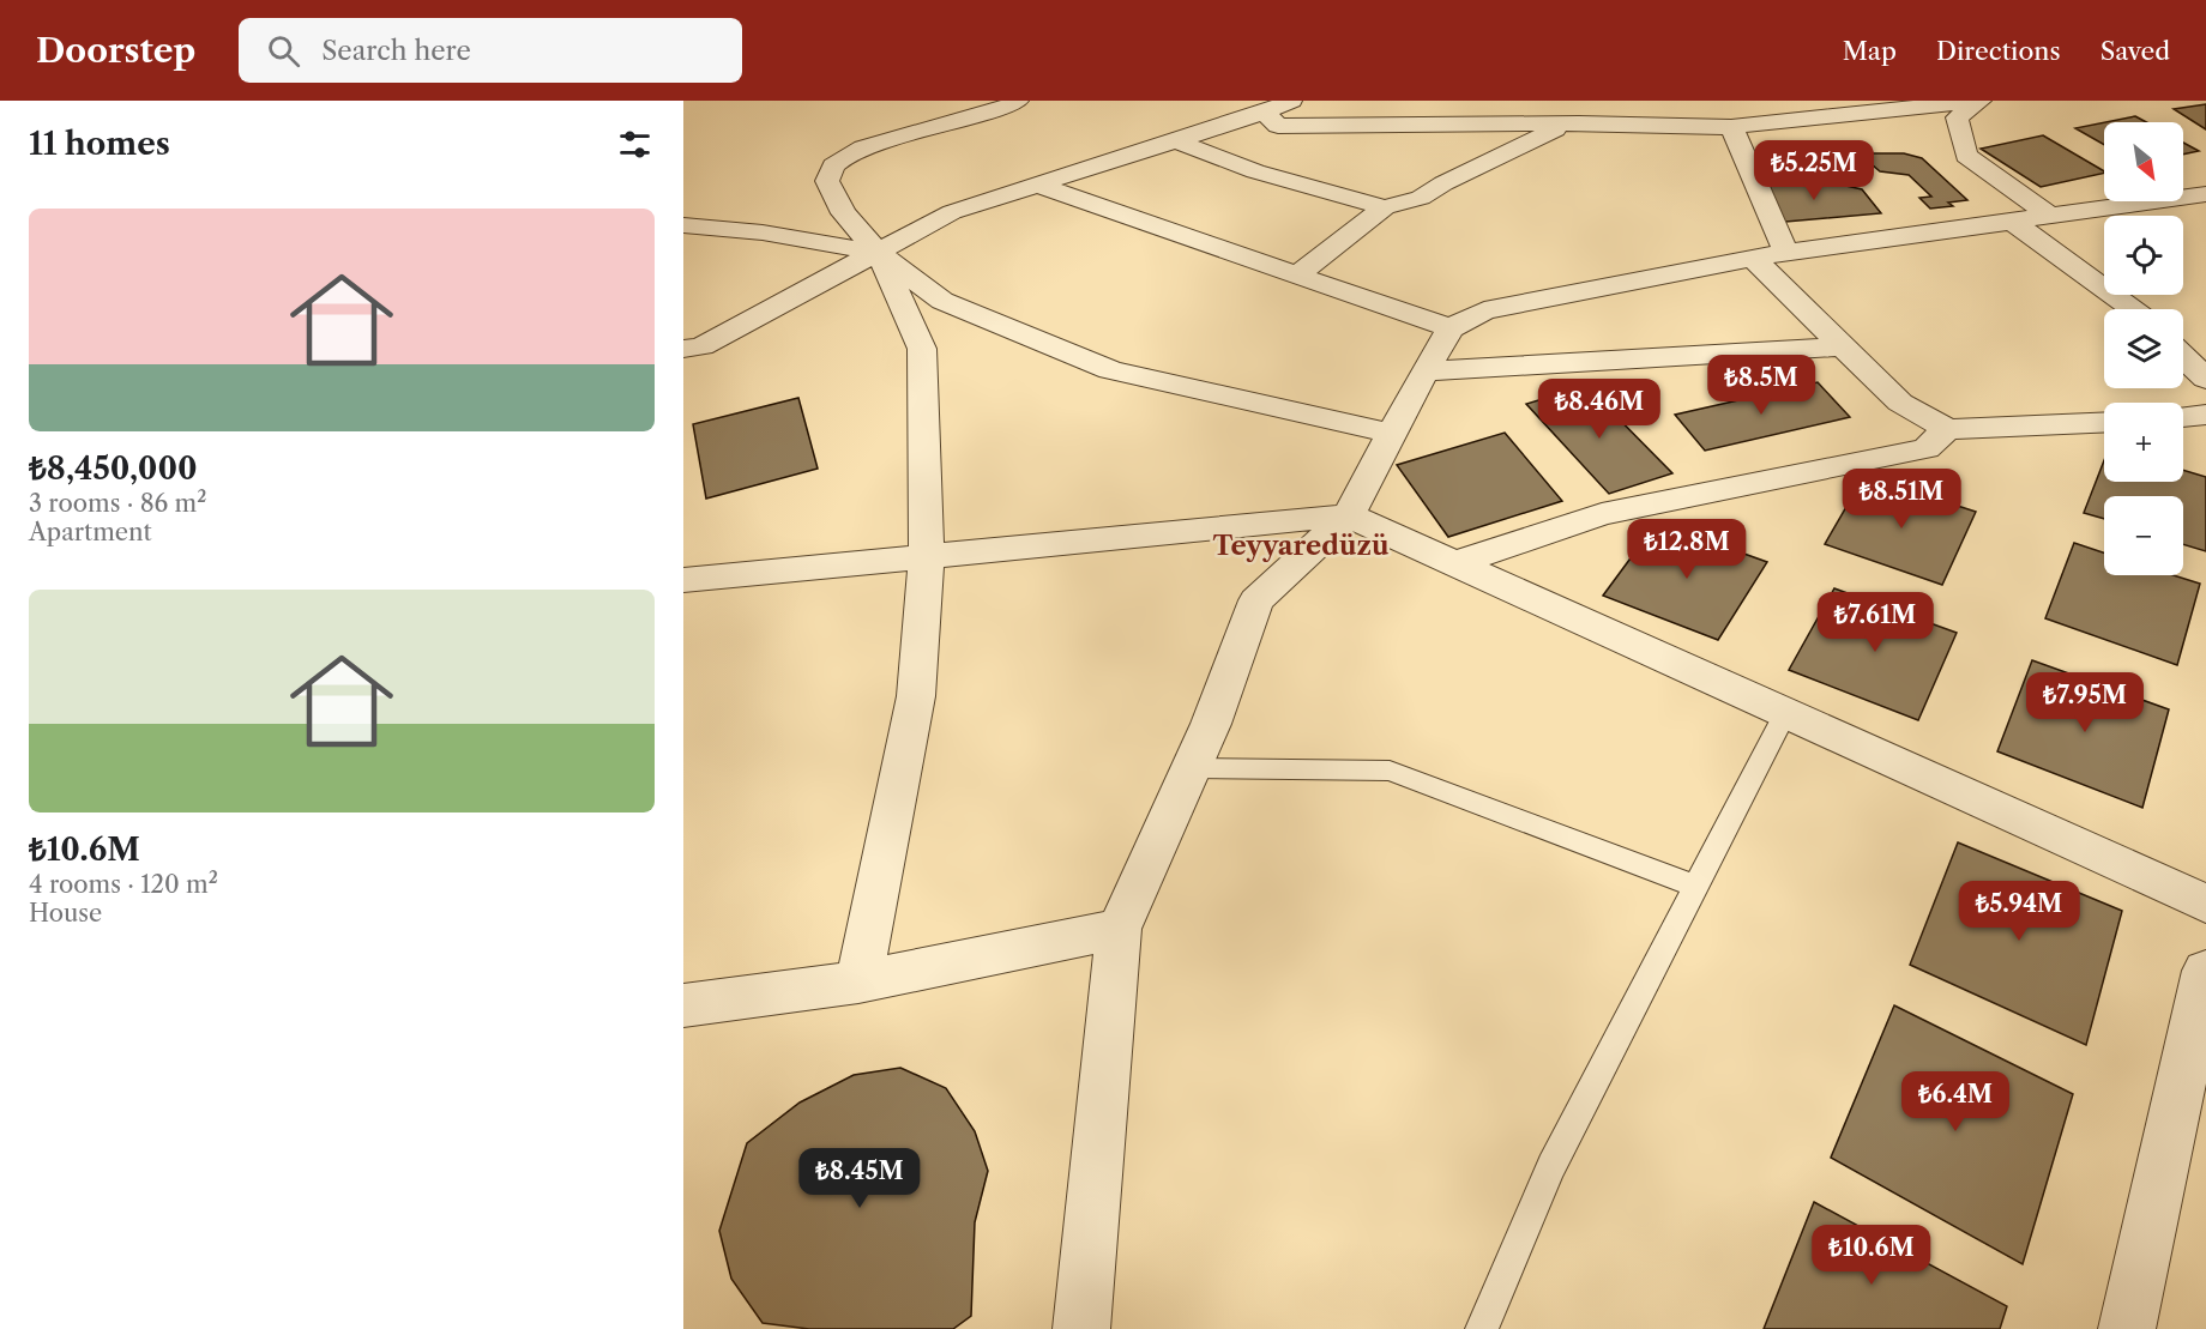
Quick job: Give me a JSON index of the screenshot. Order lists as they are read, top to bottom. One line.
{"districts":["Teyyaredüzü"],"north":"bottom right","page":{"header":"Doorstep","search":"Search here","nav":["Map","Directions","Saved"],"heading":"11 homes","map_buttons":["+","−"],"price":["₺5.25M","₺8.5M","₺8.46M","₺8.51M","₺12.8M","₺7.61M","₺7.95M","₺5.94M","₺6.4M","₺8.45M","₺10.6M"],"list":[{"name":"₺8,450,000","note":"3 rooms · 86 m² · Apartment"},{"name":"₺10.6M","note":"4 rooms · 120 m² · House"}]}}
